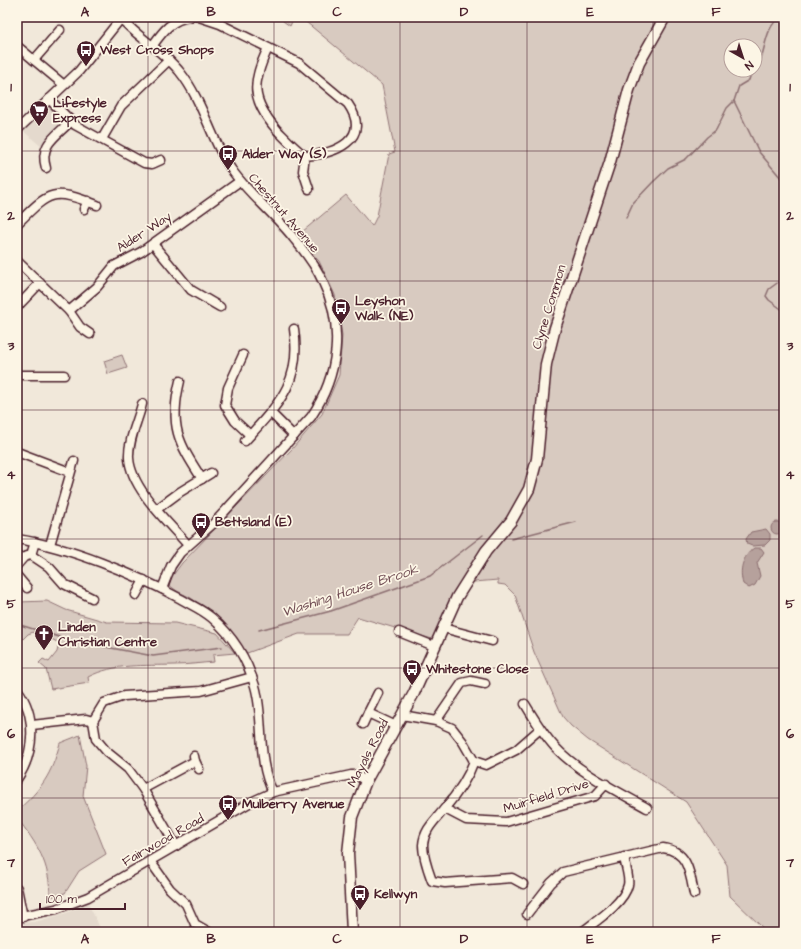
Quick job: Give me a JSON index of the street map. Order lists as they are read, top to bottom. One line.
{"streets":{"main road":["Clyne Common","Mayals Road"],"street":["Chestnut Avenue","Alder Way","Muirfield Drive","Fairwood Road"]},"crossings":[["Chestnut Avenue","Alder Way"],["Clyne Common","Mayals Road"],["Mayals Road","Fairwood Road"]],"water":["Washing House Brook"],"places":{"bus stop":["West Cross Shops","Alder Way (S)","Leyshon Walk (NE)","Bettsland (E)","Whitestone Close","Mulberry Avenue","Kellwyn"],"supermarket":["Lifestyle Express"],"church":["Linden Christian Centre"]},"scale_bar":"100 m","north":"bottom right","grid":{"columns":["A","B","C","D","E","F"],"rows":["1","2","3","4","5","6","7"]}}
